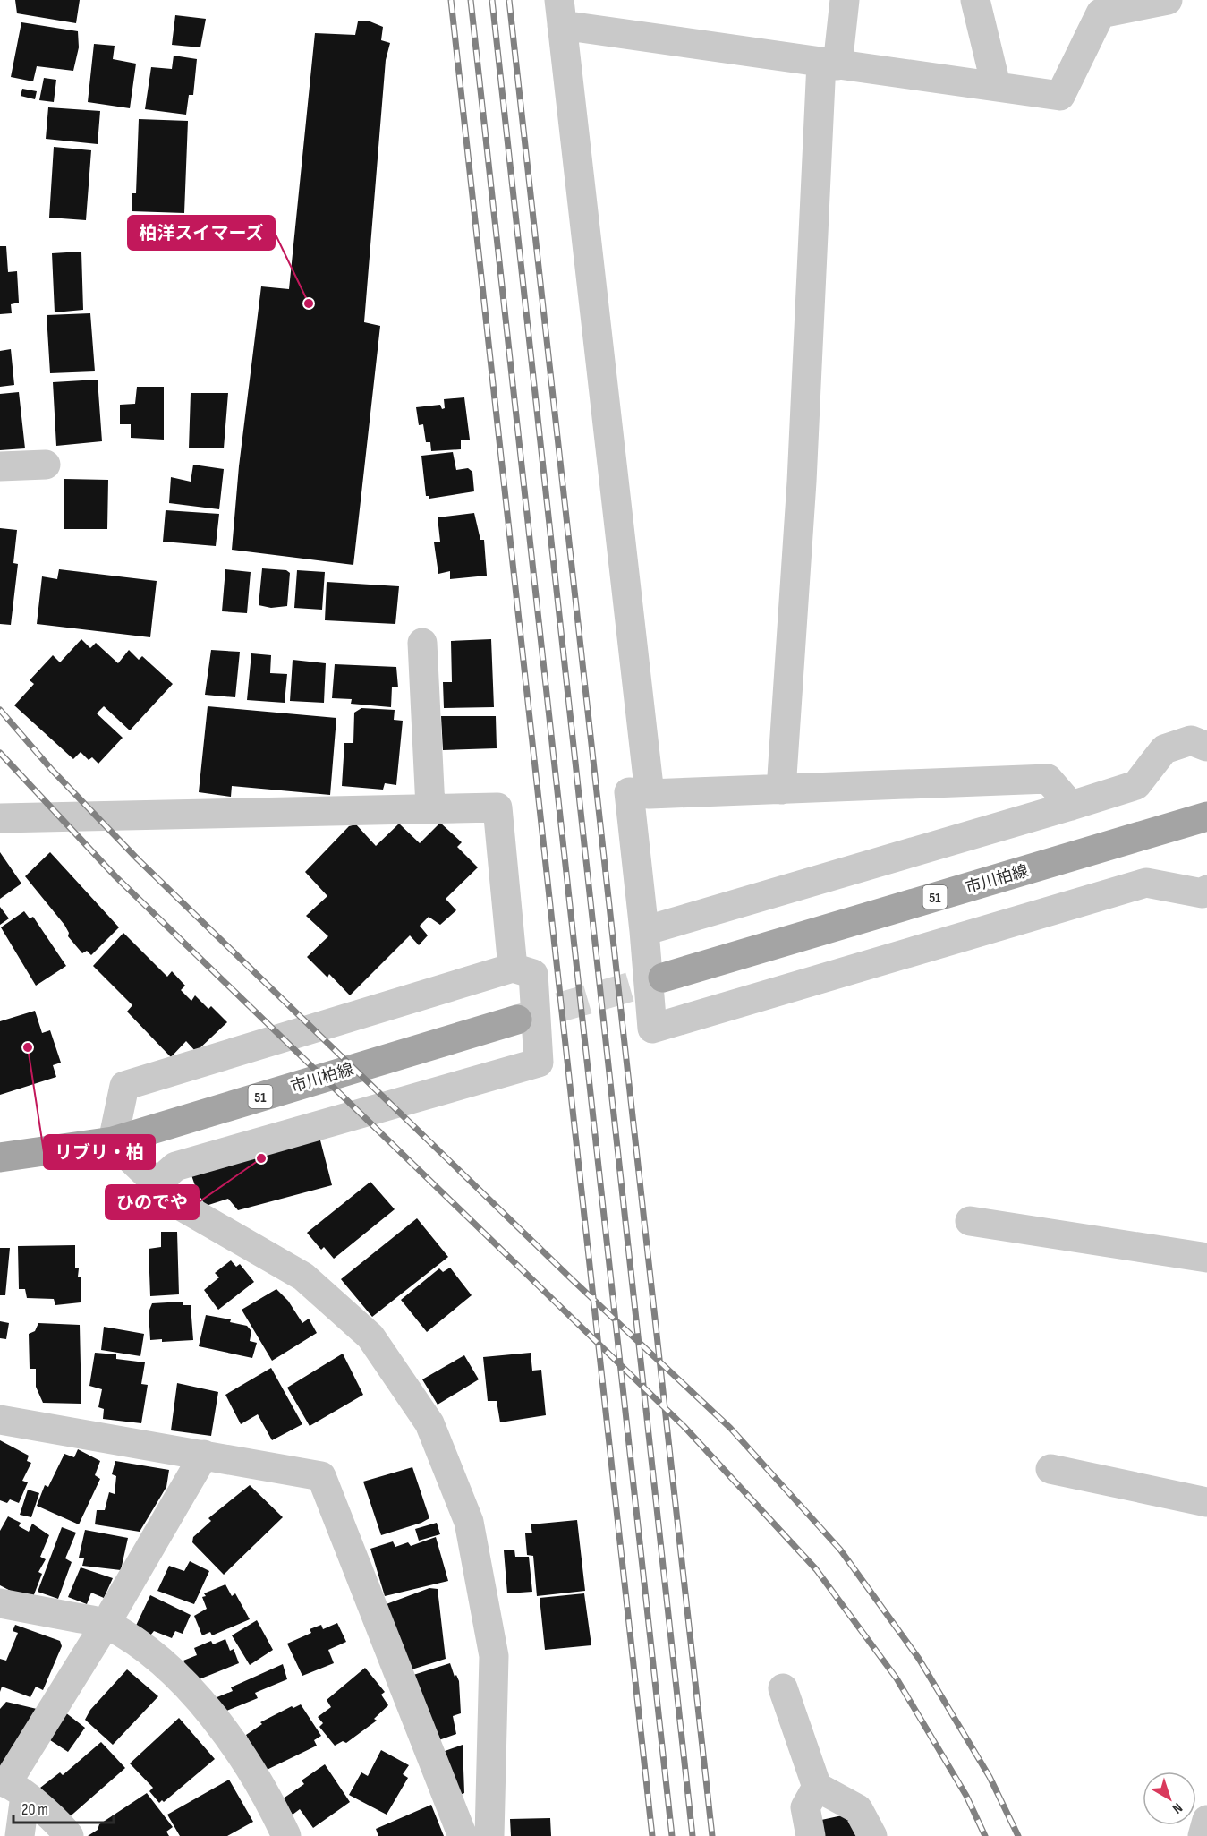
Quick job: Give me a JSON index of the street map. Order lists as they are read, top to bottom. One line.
{"streets":{"main road":["市川柏線","51"]},"places":["柏洋スイマーズ","リブリ・柏","ひのでや"],"scale_bar":"20 m","north":"bottom right"}
